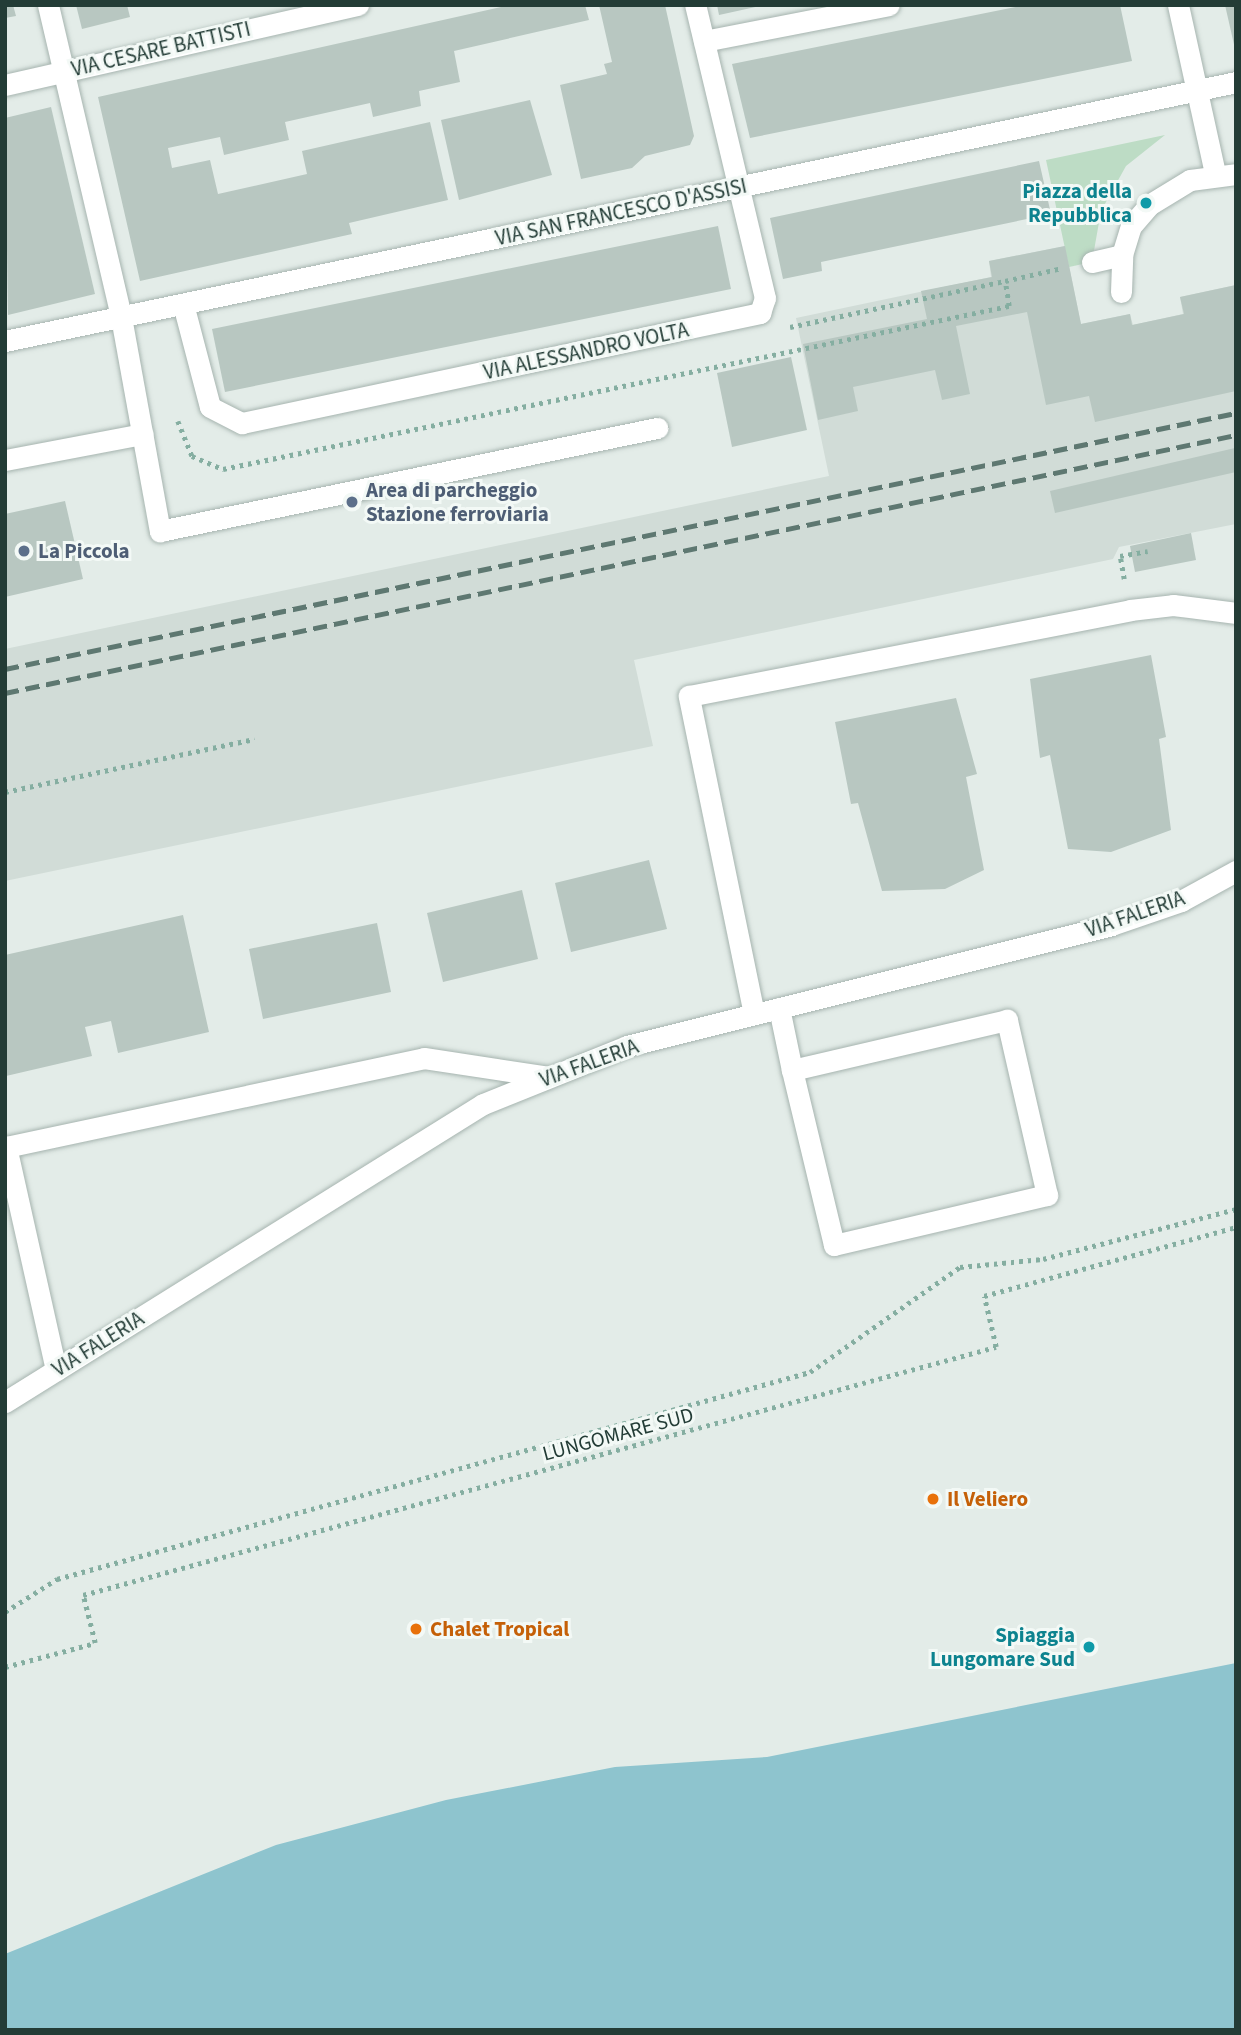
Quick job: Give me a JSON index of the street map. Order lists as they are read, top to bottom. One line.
{"streets":{"street":["VIA CESARE BATTISTI","VIA SAN FRANCESCO D'ASSISI","VIA ALESSANDRO VOLTA","VIA FALERIA"],"path":["LUNGOMARE SUD"]},"crossings":[["VIA SAN FRANCESCO D'ASSISI","VIA ALESSANDRO VOLTA"]],"places":["Piazza della Repubblica","Area di parcheggio Stazione ferroviaria","La Piccola","Il Veliero","Chalet Tropical","Spiaggia Lungomare Sud"]}
